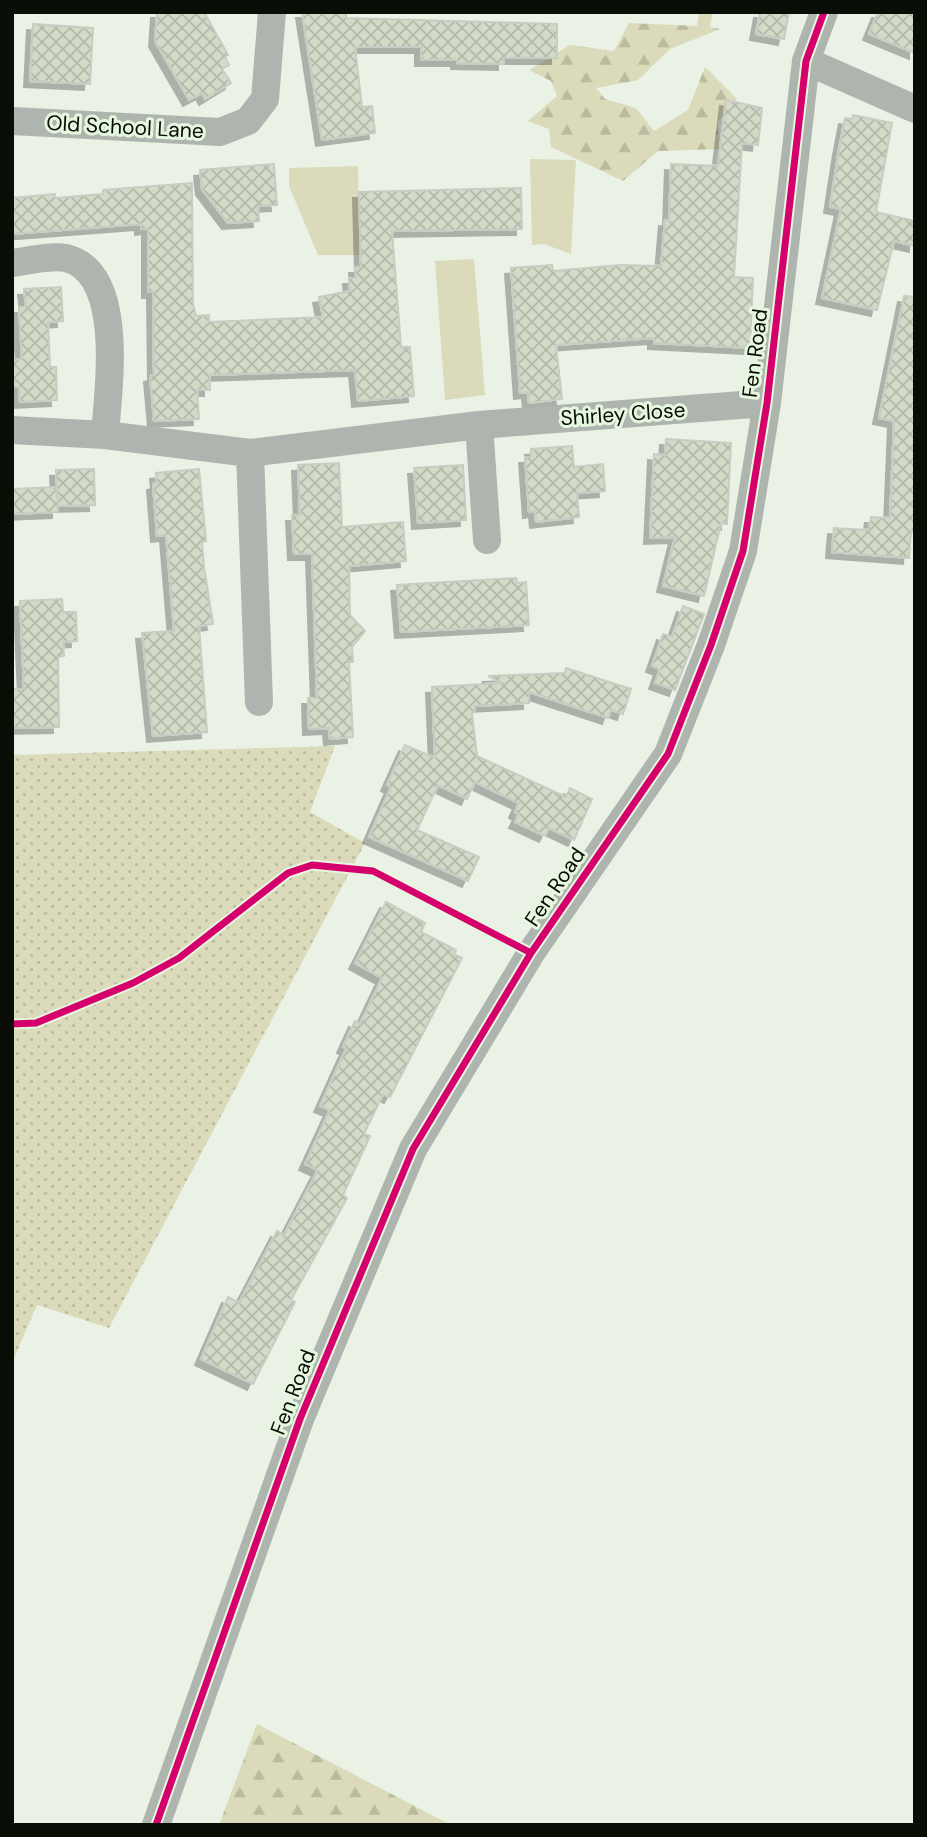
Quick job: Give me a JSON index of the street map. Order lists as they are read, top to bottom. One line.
{"streets":{"street":["Old School Lane","Fen Road","Shirley Close"]},"crossings":[["Fen Road","Shirley Close"]]}
